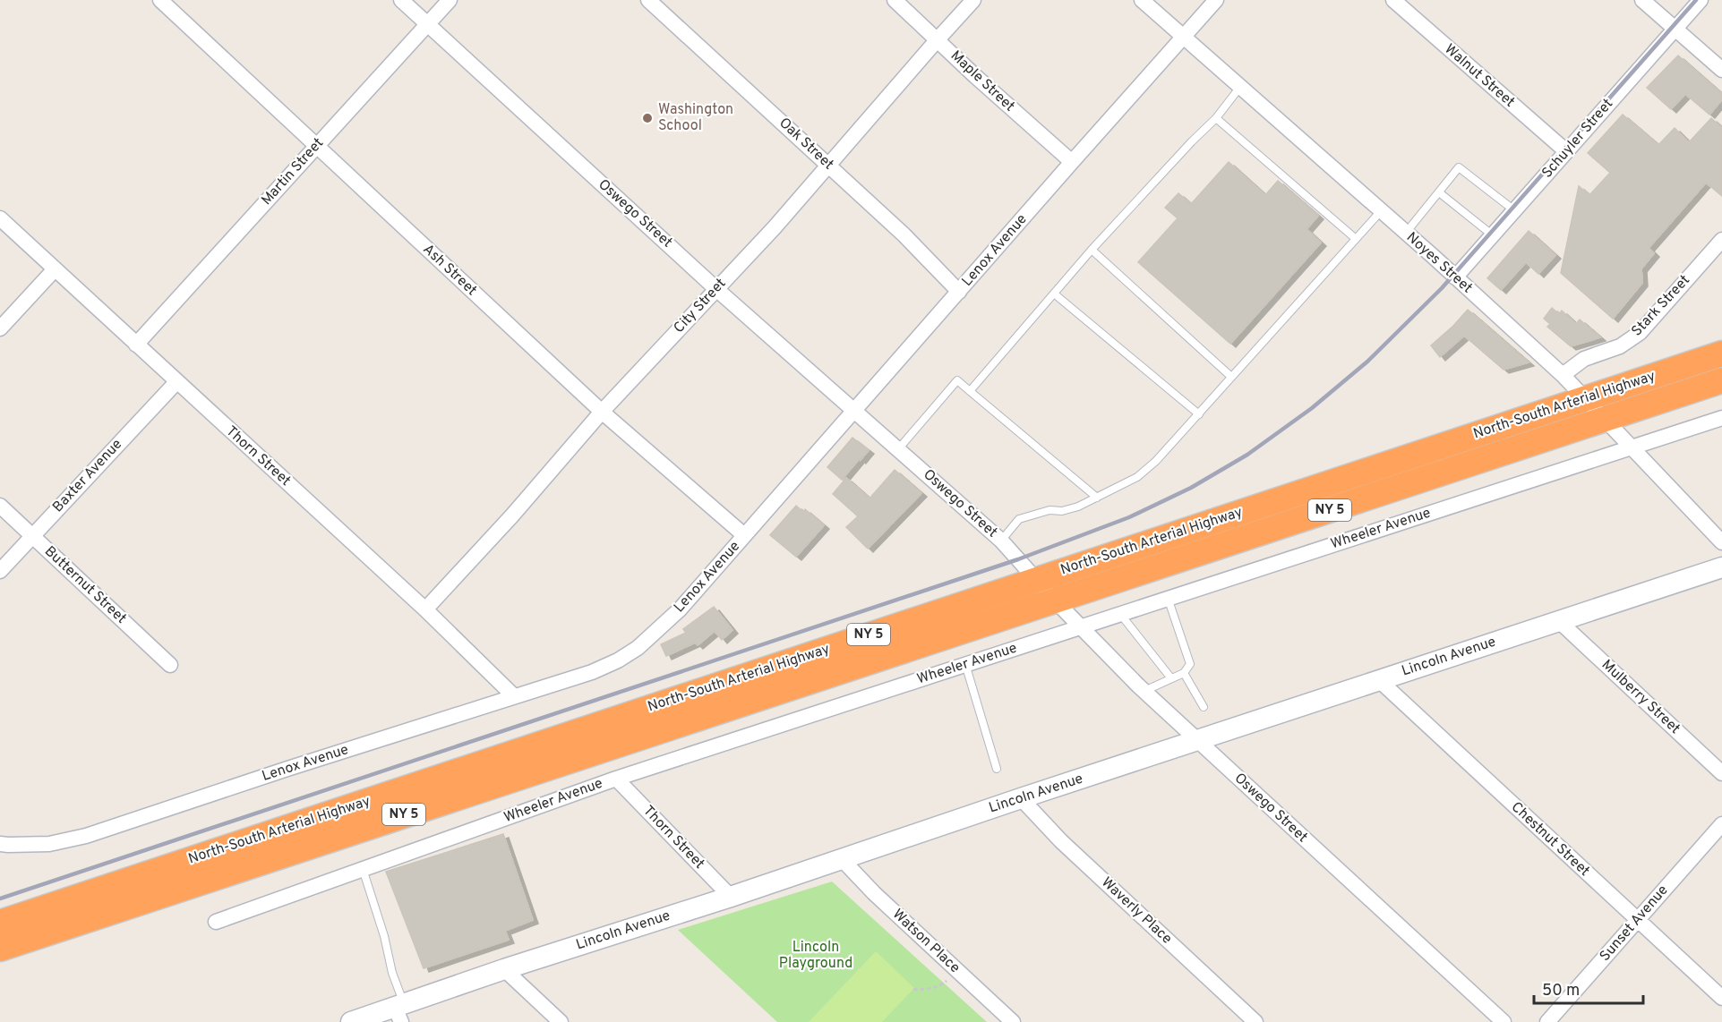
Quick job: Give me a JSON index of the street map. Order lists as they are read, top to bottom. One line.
{"streets":{"highway":["North-South Arterial Highway","NY 5"],"street":["Walnut Street","Maple Street","Schuyler Street","Oak Street","Martin Street","Oswego Street","Lenox Avenue","Noyes Street","Ash Street","City Street","Stark Street","Thorn Street","Baxter Avenue","Wheeler Avenue","Butternut Street","Lincoln Avenue","Mulberry Street","Chestnut Street","Waverly Place","Sunset Avenue","Watson Place"]},"crossings":[["Walnut Street","Schuyler Street"],["Maple Street","Lenox Avenue"],["Maple Street","City Street"],["Schuyler Street","Noyes Street"],["Oak Street","Lenox Avenue"],["Oak Street","City Street"],["Martin Street","Oswego Street"],["Martin Street","Ash Street"],["Martin Street","Thorn Street"],["Oswego Street","Lenox Avenue"],["Oswego Street","City Street"],["Oswego Street","North-South Arterial Highway"],["Oswego Street","Wheeler Avenue"],["Oswego Street","Lincoln Avenue"],["Lenox Avenue","Noyes Street"],["Lenox Avenue","Ash Street"],["Lenox Avenue","Thorn Street"],["Noyes Street","Stark Street"],["Noyes Street","North-South Arterial Highway"],["Noyes Street","Wheeler Avenue"],["Ash Street","City Street"],["City Street","Thorn Street"],["Thorn Street","Baxter Avenue"],["Thorn Street","Wheeler Avenue"],["Thorn Street","Lincoln Avenue"],["Baxter Avenue","Butternut Street"],["Lincoln Avenue","Mulberry Street"],["Lincoln Avenue","Chestnut Street"],["Lincoln Avenue","Waverly Place"],["Lincoln Avenue","Watson Place"],["Chestnut Street","Sunset Avenue"]],"parks":["Lincoln Playground"],"places":["Washington School"],"scale_bar":"50 m"}
